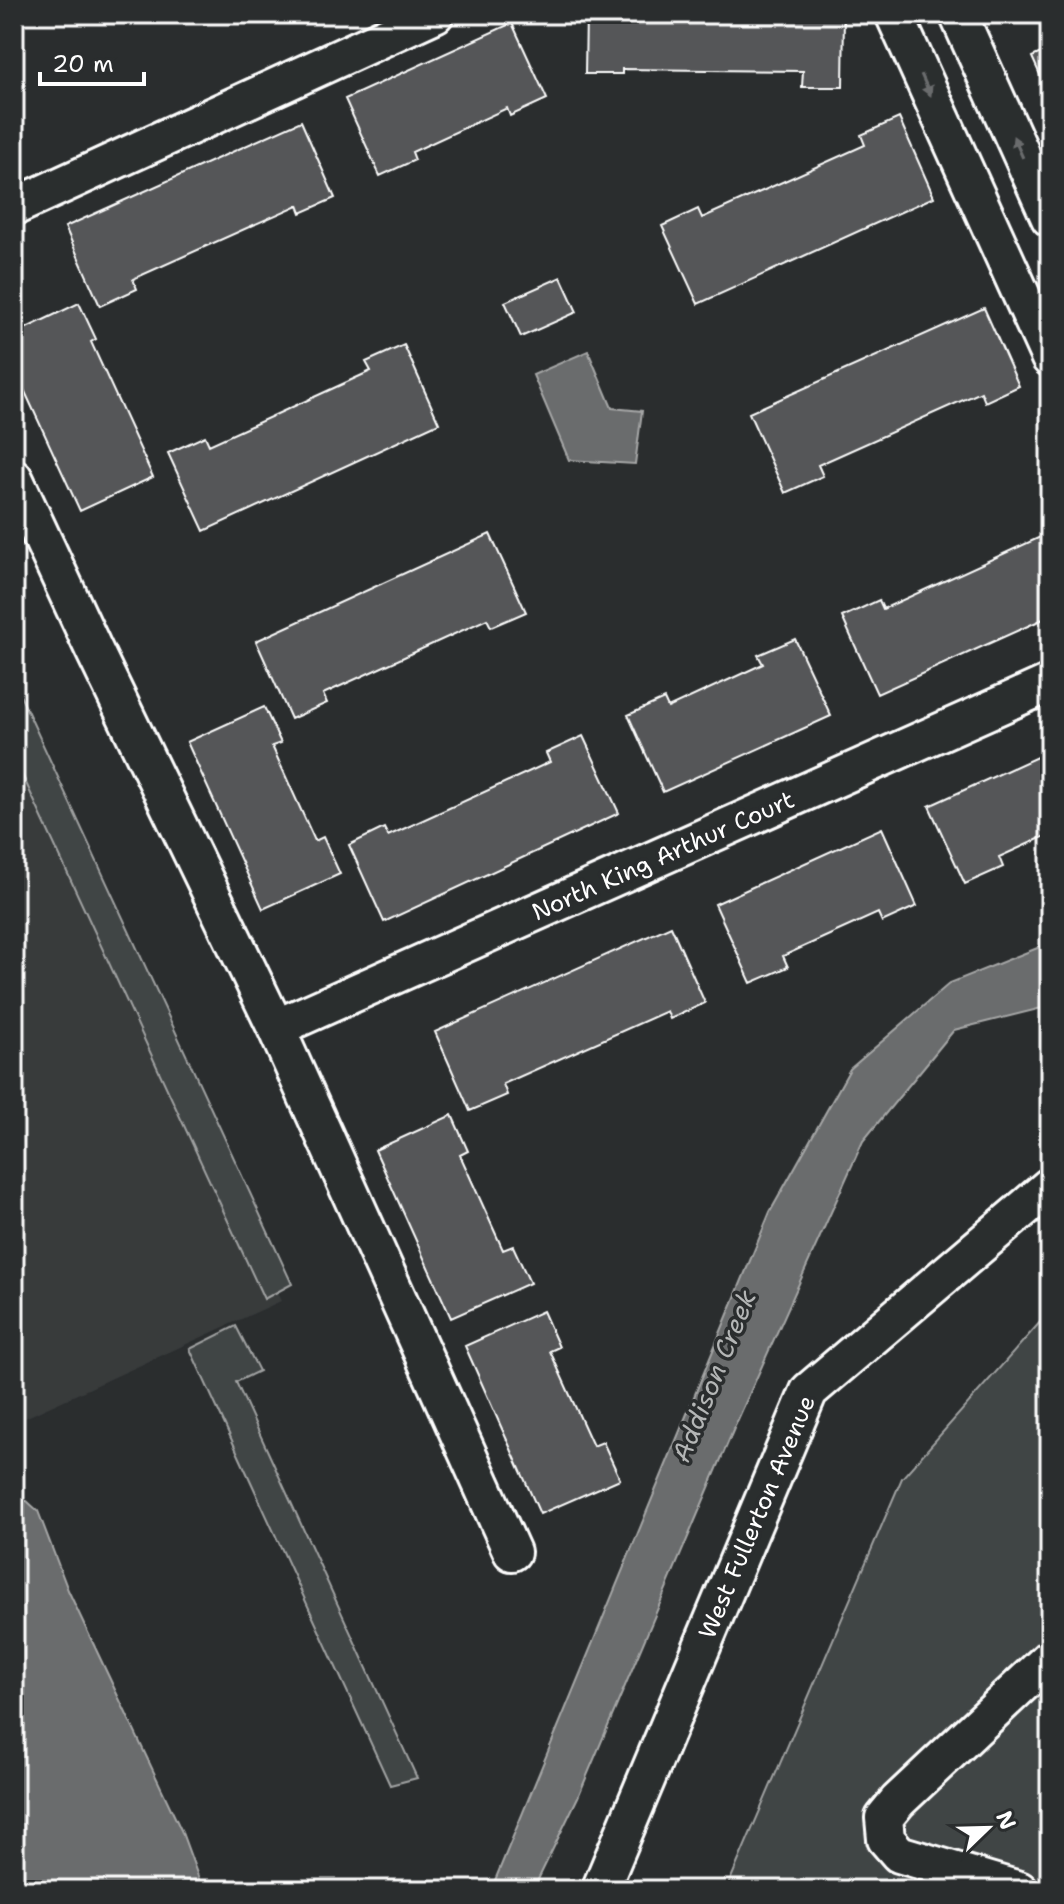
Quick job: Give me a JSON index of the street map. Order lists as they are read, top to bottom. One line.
{"streets":{"street":["North King Arthur Court","West Fullerton Avenue"]},"water":["Addison Creek"],"scale_bar":"20 m","north":"top right"}
